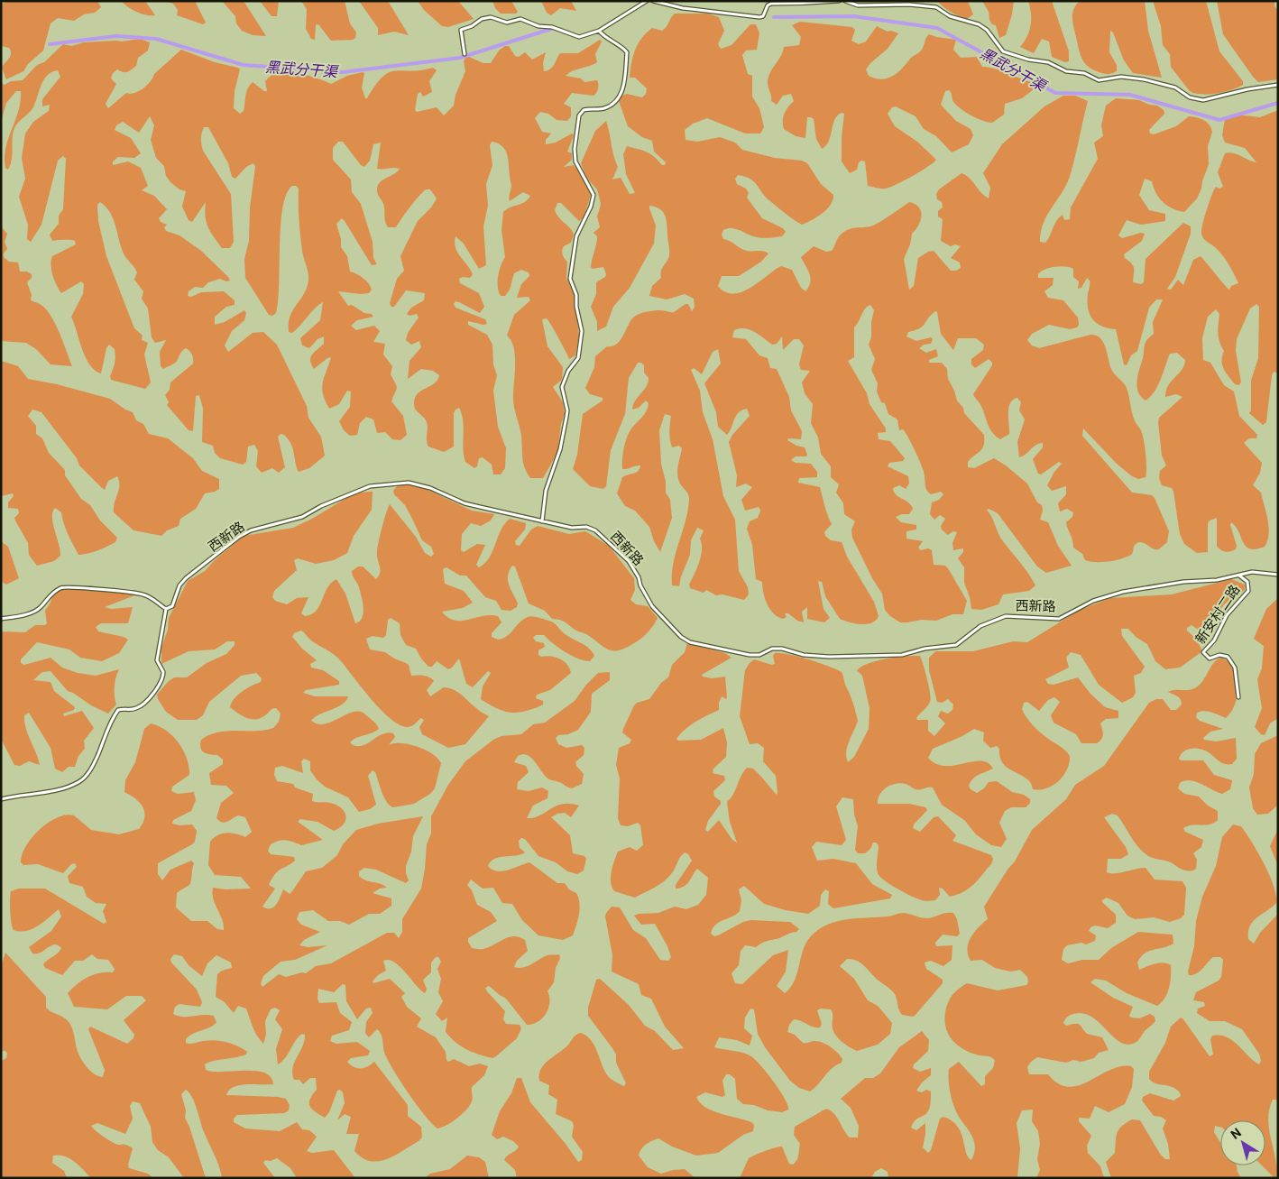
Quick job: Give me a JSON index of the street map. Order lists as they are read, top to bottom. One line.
{"streets":{"street":["西新路","新安村二路"]},"crossings":[["西新路","新安村二路"]],"water":["黑武分干渠"],"north":"top left"}
